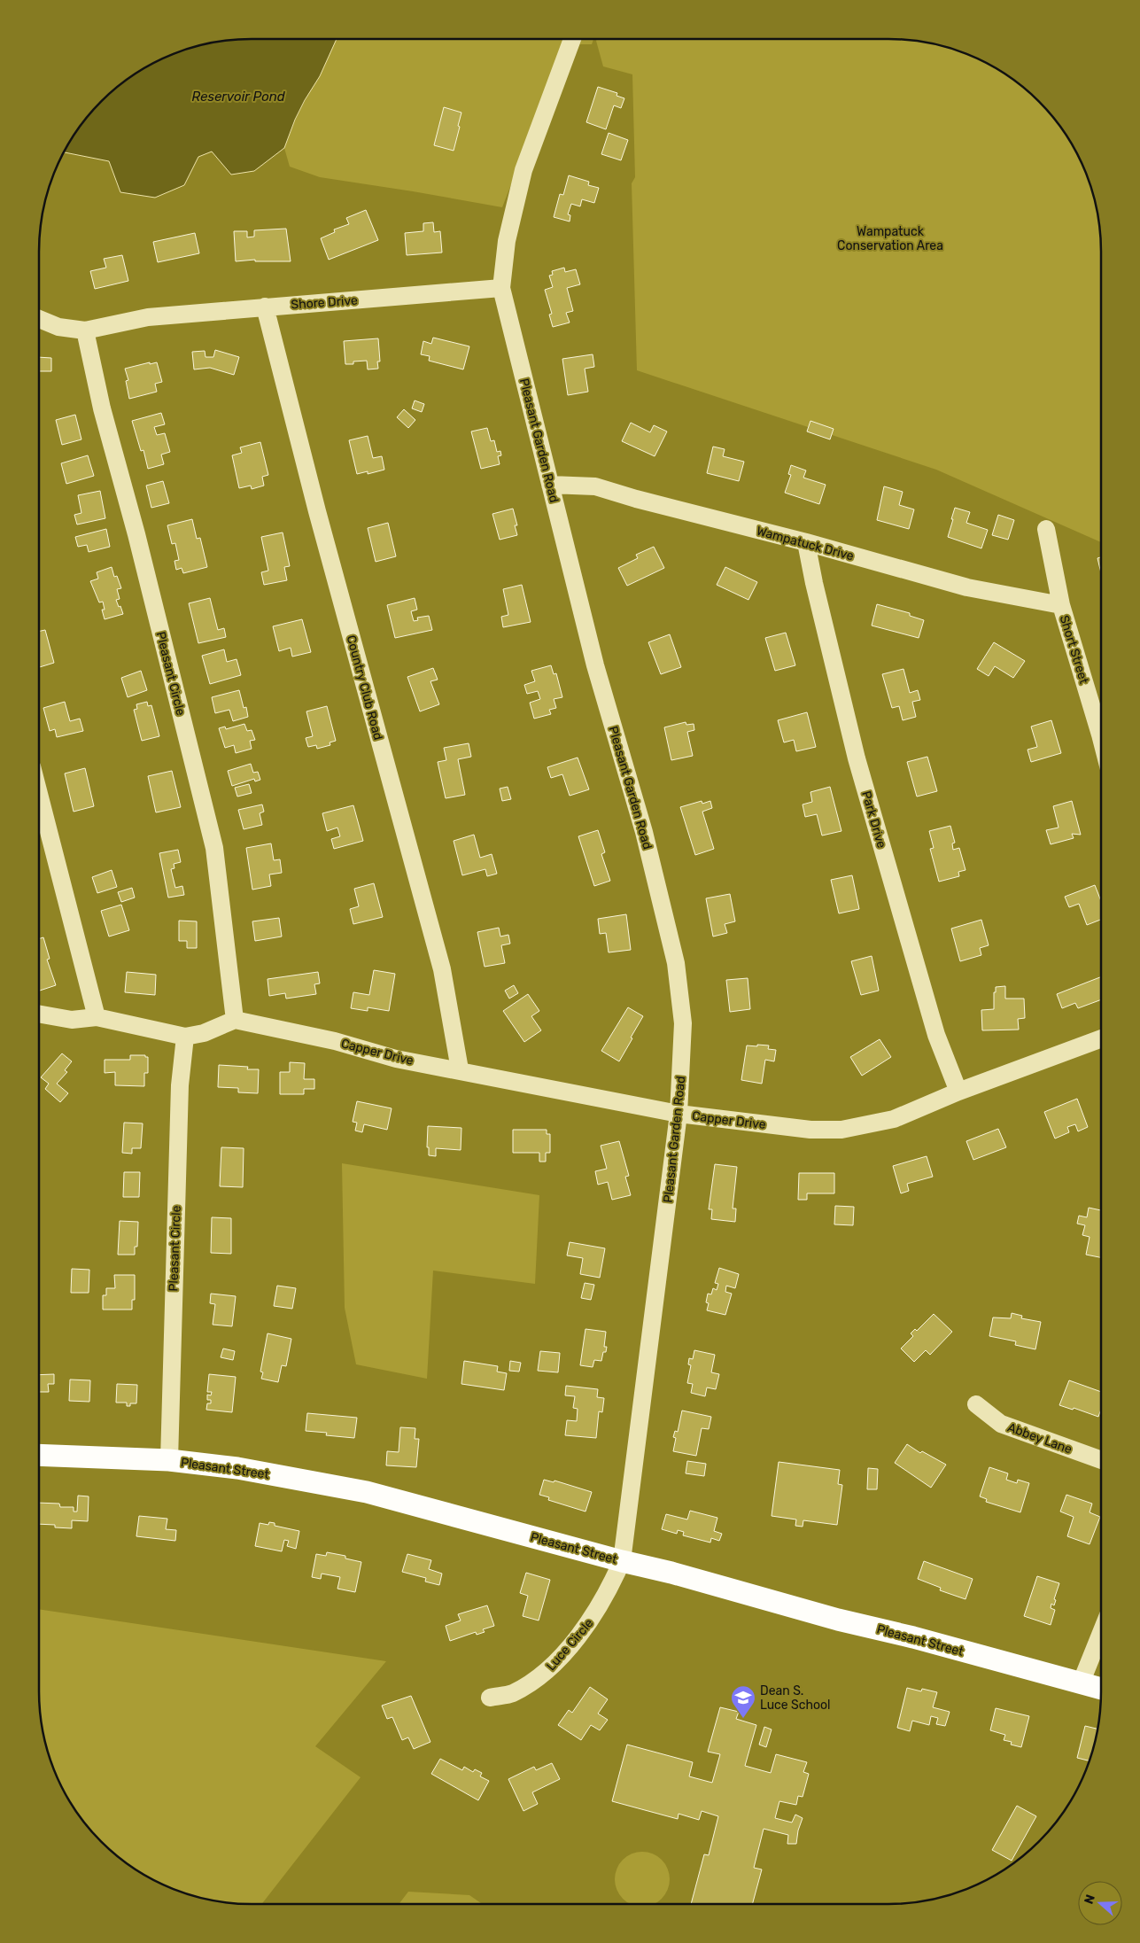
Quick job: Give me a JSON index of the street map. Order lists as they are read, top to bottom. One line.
{"streets":{"main road":["Pleasant Street"],"street":["Shore Drive","Pleasant Garden Road","Wampatuck Drive","Short Street","Pleasant Circle","Country Club Road","Park Drive","Capper Drive","Abbey Lane","Luce Circle"]},"crossings":[["Shore Drive","Pleasant Garden Road"],["Shore Drive","Pleasant Circle"],["Shore Drive","Country Club Road"],["Pleasant Garden Road","Wampatuck Drive"],["Pleasant Garden Road","Capper Drive"],["Pleasant Garden Road","Pleasant Street"],["Pleasant Garden Road","Luce Circle"],["Wampatuck Drive","Short Street"],["Wampatuck Drive","Park Drive"],["Pleasant Circle","Capper Drive"],["Pleasant Circle","Pleasant Street"],["Country Club Road","Capper Drive"],["Park Drive","Capper Drive"],["Pleasant Street","Luce Circle"]],"water":["Reservoir Pond"],"parks":["Wampatuck Conservation Area"],"places":{"school or university":["Dean S. Luce School"]},"north":"left"}
